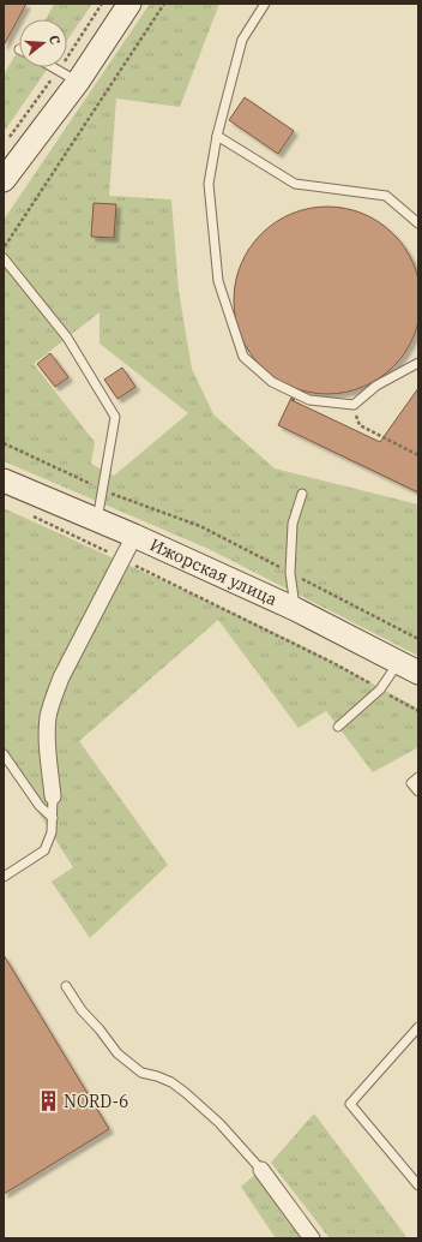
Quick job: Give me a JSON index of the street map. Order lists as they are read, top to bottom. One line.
{"streets":{"main road":["Ижорская улица"]},"places":{"building":["NORD-6"]},"north":"right"}
